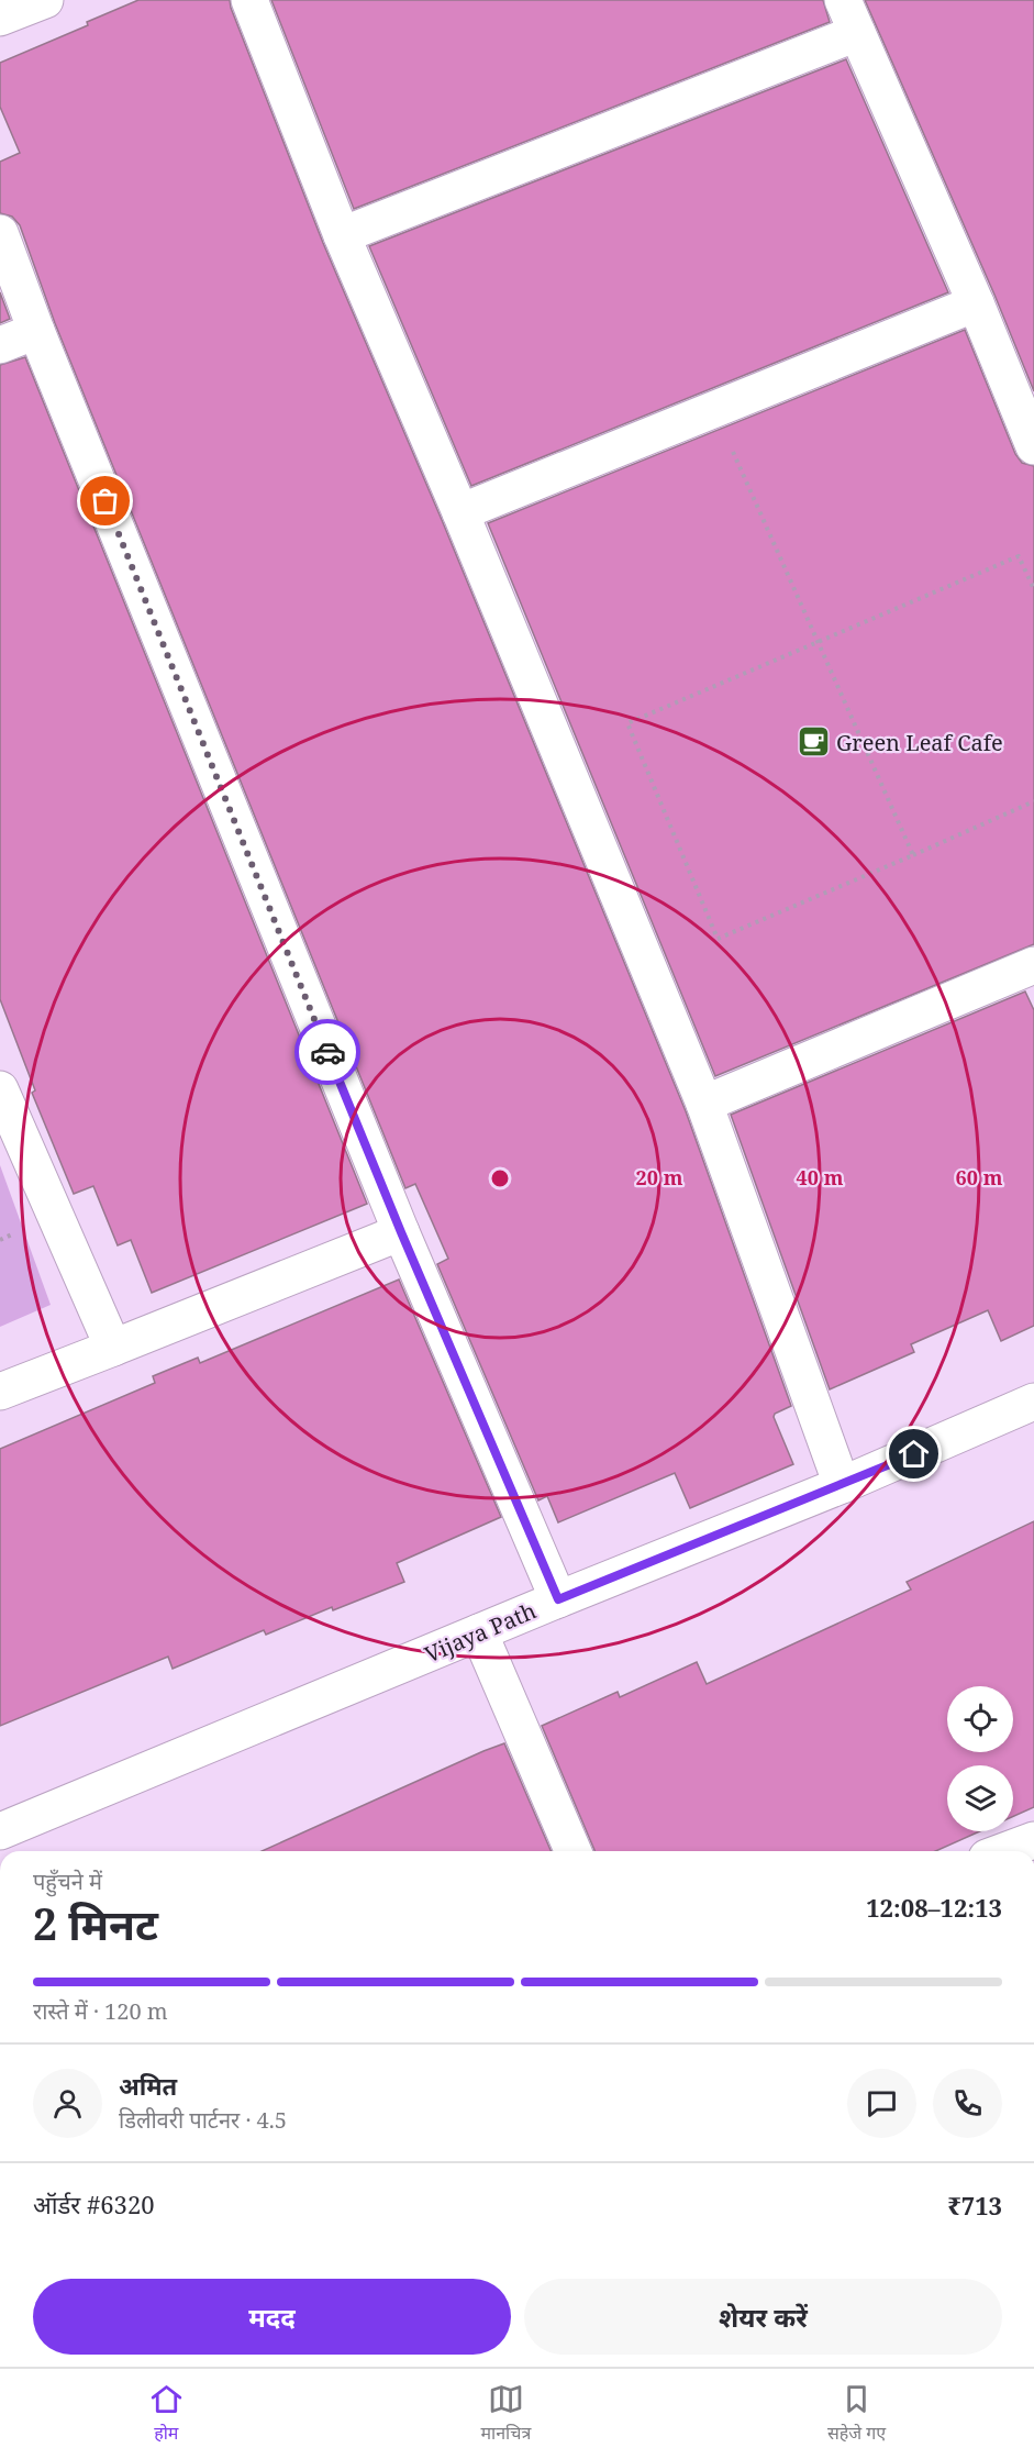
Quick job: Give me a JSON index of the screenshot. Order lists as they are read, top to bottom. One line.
{"streets":{"street":["Vijaya Path"]},"places":{"cafe":["Green Leaf Cafe"]},"page":{"heading":["2 मिनट","पहुँचने में","12:08–12:13"],"panel":["अमित","डिलीवरी पार्टनर · 4.5","ऑर्डर #6320","₹713"],"bar":"रास्ते में · 120 m","buttons":["मदद","शेयर करें"],"tabs":["होम","मानचित्र","सहेजे गए"]},"rings":["20 m","40 m","60 m"]}
